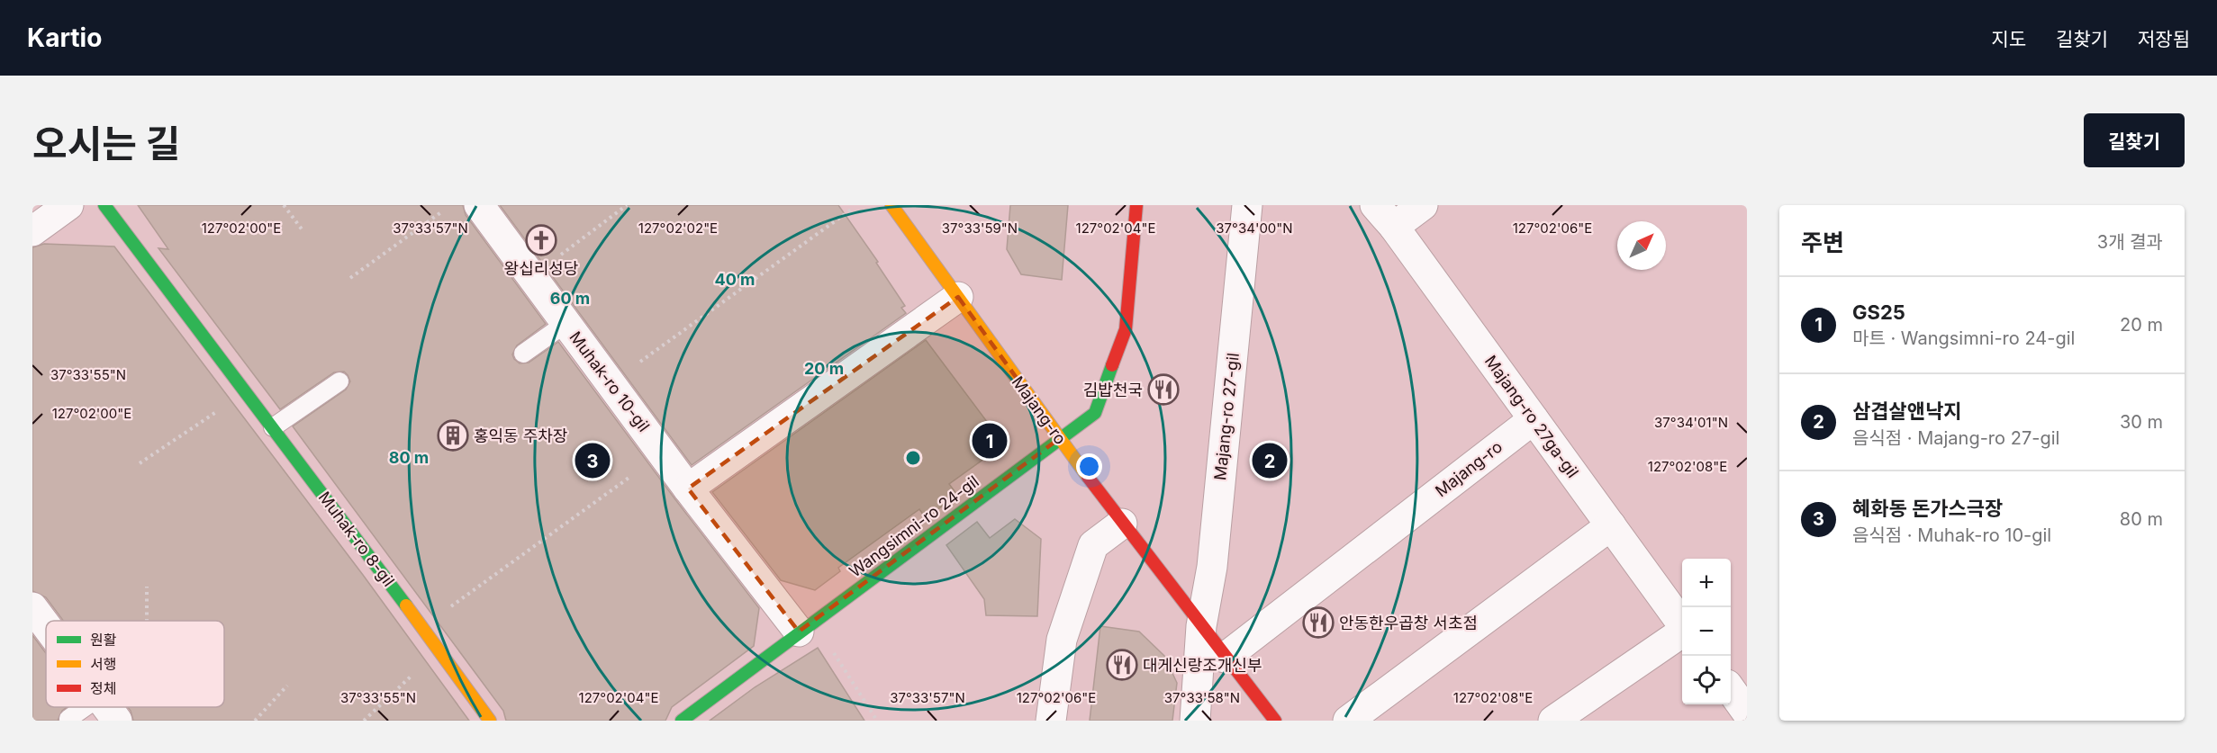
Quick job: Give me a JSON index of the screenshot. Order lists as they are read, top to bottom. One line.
{"streets":{"street":["Muhak-ro 10-gil","Majang-ro","Majang-ro 27-gil","Majang-ro 27ga-gil","Wangsimni-ro 24-gil","Muhak-ro 8-gil"]},"crossings":[["Muhak-ro 10-gil","Wangsimni-ro 24-gil"],["Majang-ro","Majang-ro 27-gil"],["Majang-ro","Majang-ro 27ga-gil"],["Majang-ro","Wangsimni-ro 24-gil"]],"places":{"church":["왕십리성당"],"restaurant":["김밥천국","안동한우곱창 서초점","대게신랑조개신부"],"building":["홍익동 주차장"]},"legend":["원활","서행","정체"],"north":"top right","page":{"header":"Kartio","nav":["지도","길찾기","저장됨"],"title":"오시는 길","buttons":"길찾기","heading":["주변","3개 결과"],"list":[{"mark":"1","name":"GS25","note":"마트 · Wangsimni-ro 24-gil","value":"20 m"},{"mark":"2","name":"삼겹살앤낙지","note":"음식점 · Majang-ro 27-gil","value":"30 m"},{"mark":"3","name":"혜화동 돈가스극장","note":"음식점 · Muhak-ro 10-gil","value":"80 m"}],"pins":["1","2","3"],"map_buttons":["+","−"]},"coordinates":["127°02'00\"E","37°33'57\"N","127°02'02\"E","37°33'59\"N","127°02'04\"E","37°34'00\"N","127°02'06\"E","37°33'55\"N","37°34'01\"N","127°02'08\"E","37°33'58\"N"],"rings":["40 m","60 m","20 m","80 m"]}
